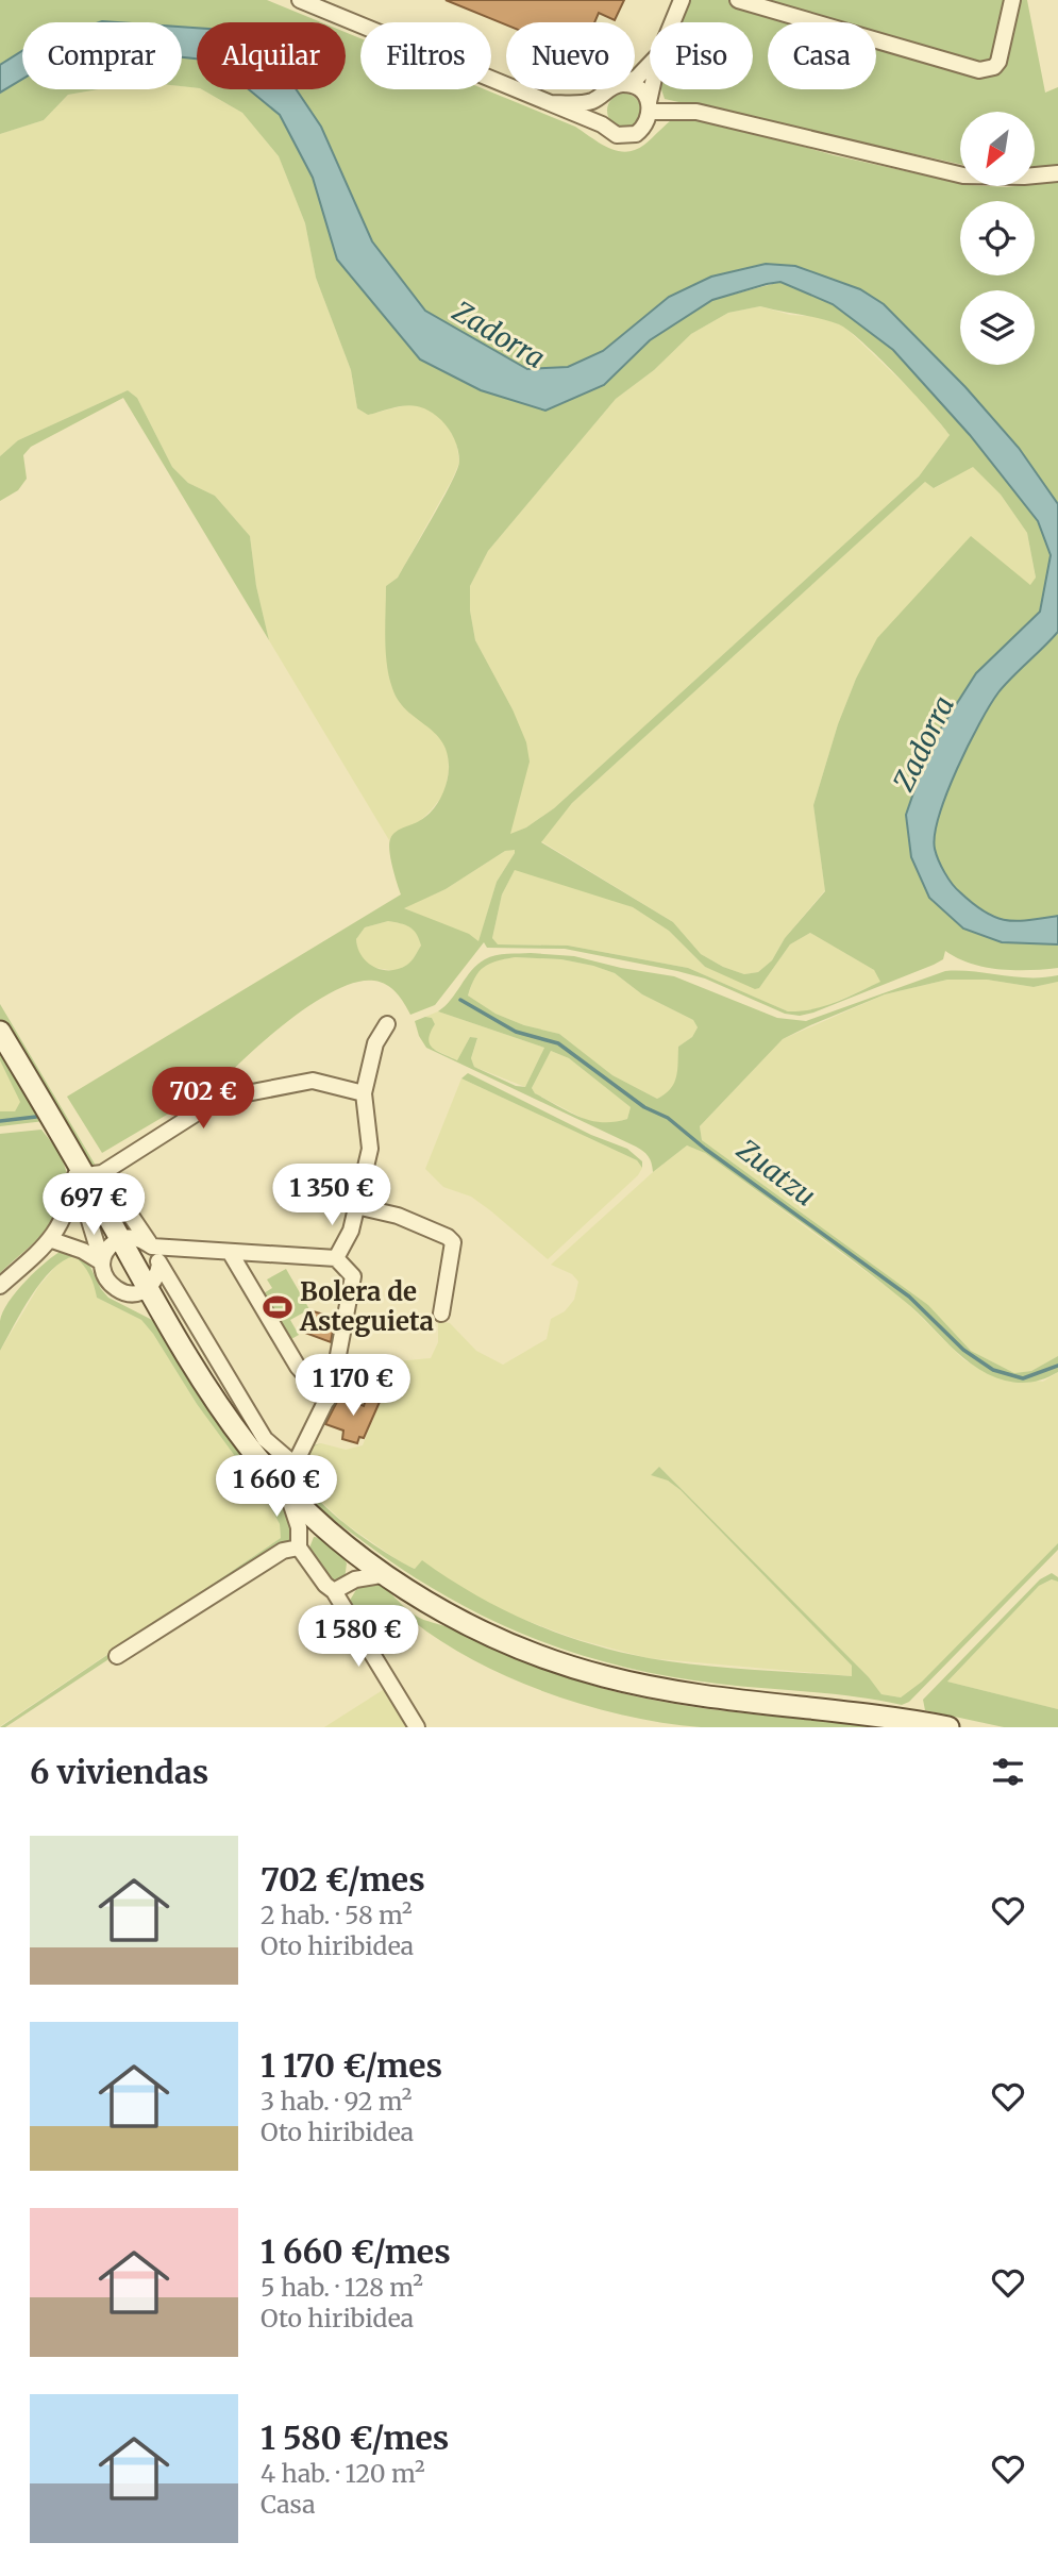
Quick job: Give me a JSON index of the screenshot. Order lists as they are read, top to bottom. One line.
{"water":["Zadorra","Zuatzu"],"places":{"sports":["Bolera de Asteguieta"]},"north":"bottom left","page":{"chip":["Comprar","Alquilar","Filtros","Nuevo","Piso","Casa"],"price":["702 €","1 350 €","697 €","1 170 €","1 660 €","1 580 €"],"heading":"6 viviendas","list":[{"name":"702 €/mes","note":"2 hab. · 58 m² · Oto hiribidea"},{"name":"1 170 €/mes","note":"3 hab. · 92 m² · Oto hiribidea"},{"name":"1 660 €/mes","note":"5 hab. · 128 m² · Oto hiribidea"},{"name":"1 580 €/mes","note":"4 hab. · 120 m² · Casa"}]}}
